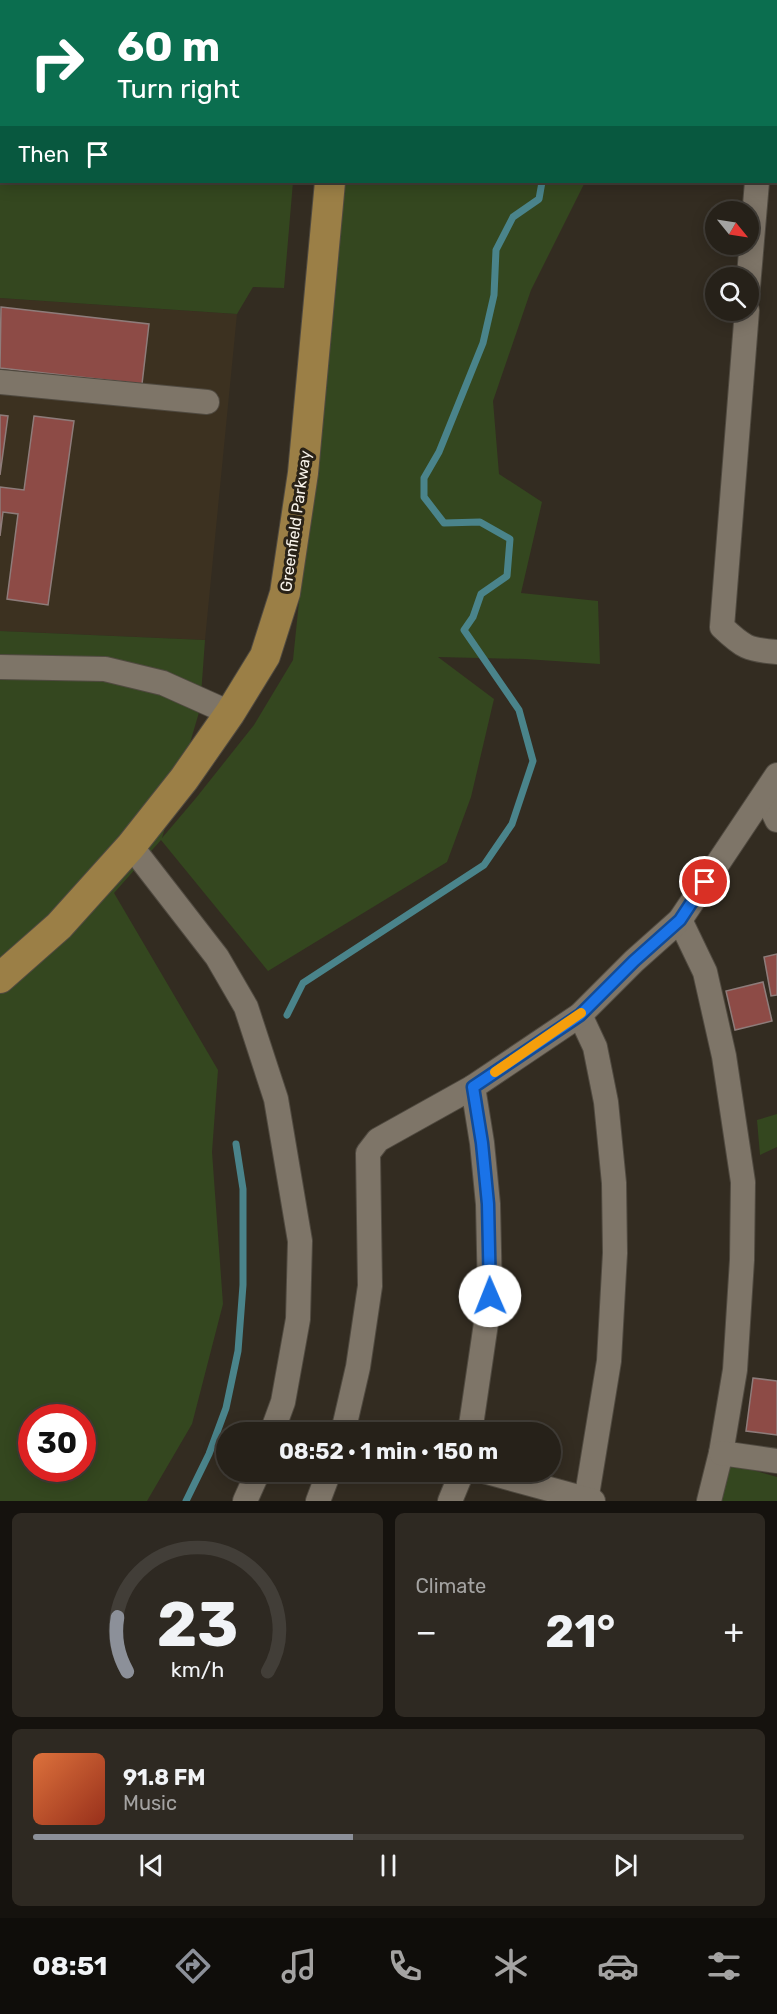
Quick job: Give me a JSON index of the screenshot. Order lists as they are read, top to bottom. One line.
{"streets":{"main road":["Greenfield Parkway"]},"north":"bottom right","page":{"turn":["60 m","Turn right"],"then":"Then","limit":"30","trip":"08:52 · 1 min · 150 m","tile":"Climate","heat":["−","21°","+"],"song":["91.8 FM","Music"],"tabs":"08:51","gauge":["23","km/h"]}}
